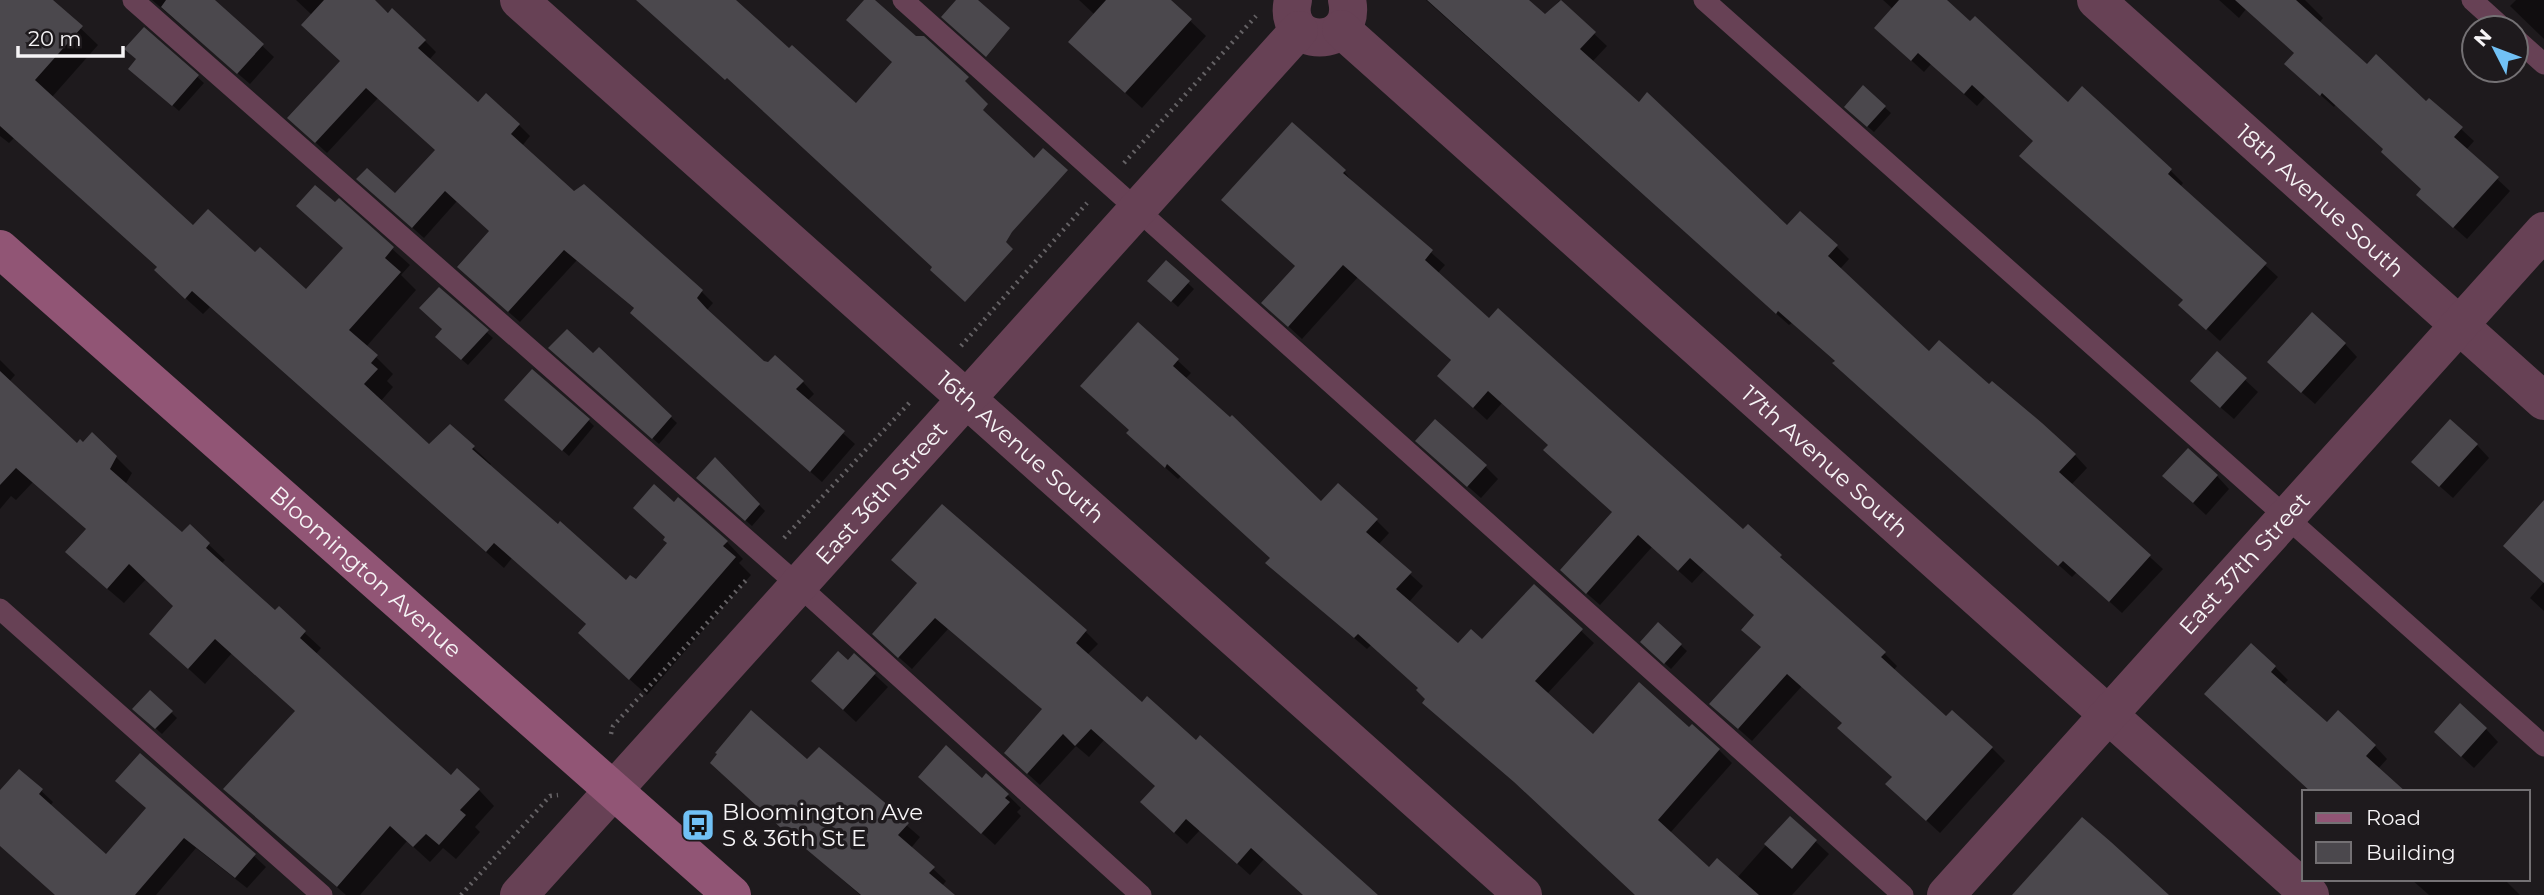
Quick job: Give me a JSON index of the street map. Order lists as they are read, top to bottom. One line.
{"streets":{"street":["18th Avenue South","16th Avenue South","17th Avenue South","East 36th Street","East 37th Street","Bloomington Avenue"]},"crossings":[["18th Avenue South","East 37th Street"],["16th Avenue South","East 36th Street"],["17th Avenue South","East 37th Street"],["East 36th Street","Bloomington Avenue"]],"places":{"bus stop":["Bloomington Ave S & 36th St E"]},"legend":["Road","Building"],"scale_bar":"20 m","north":"top left"}
